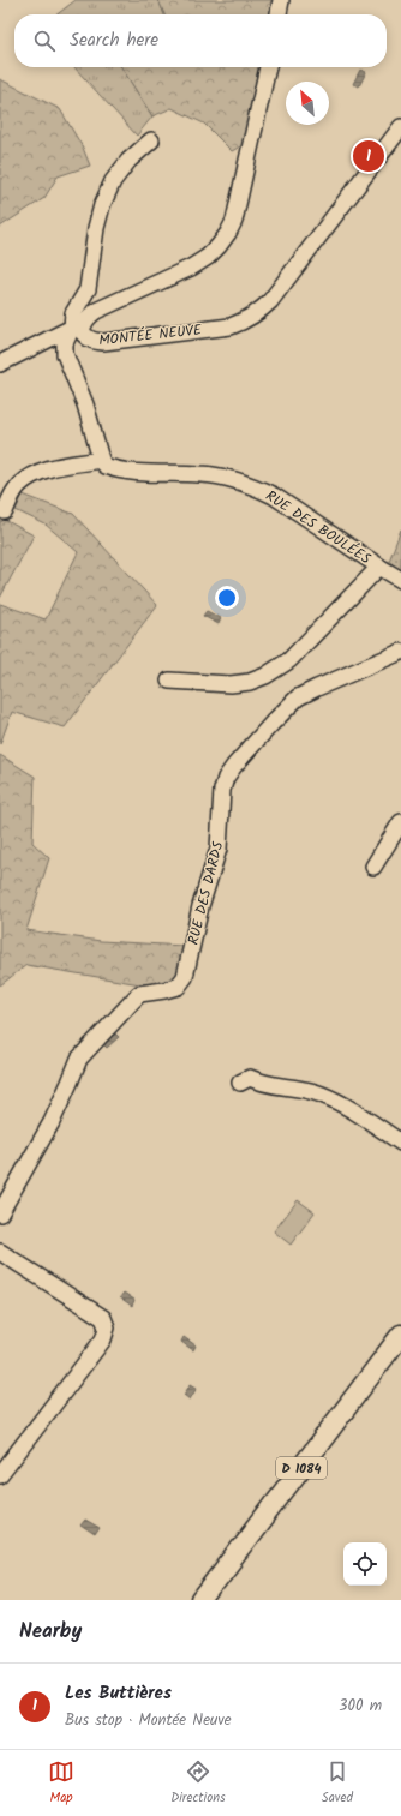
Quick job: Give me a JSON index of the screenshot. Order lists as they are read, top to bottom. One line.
{"streets":{"main road":["D 1084"],"street":["MONTÉE NEUVE","RUE DES BOULÉES","RUE DES DARDS"]},"north":"top left","page":{"search":"Search here","pins":"1","heading":"Nearby","list":[{"mark":"1","name":"Les Buttières","note":"Bus stop · Montée Neuve","value":"300 m"}],"nav":["Map","Directions","Saved"]}}
